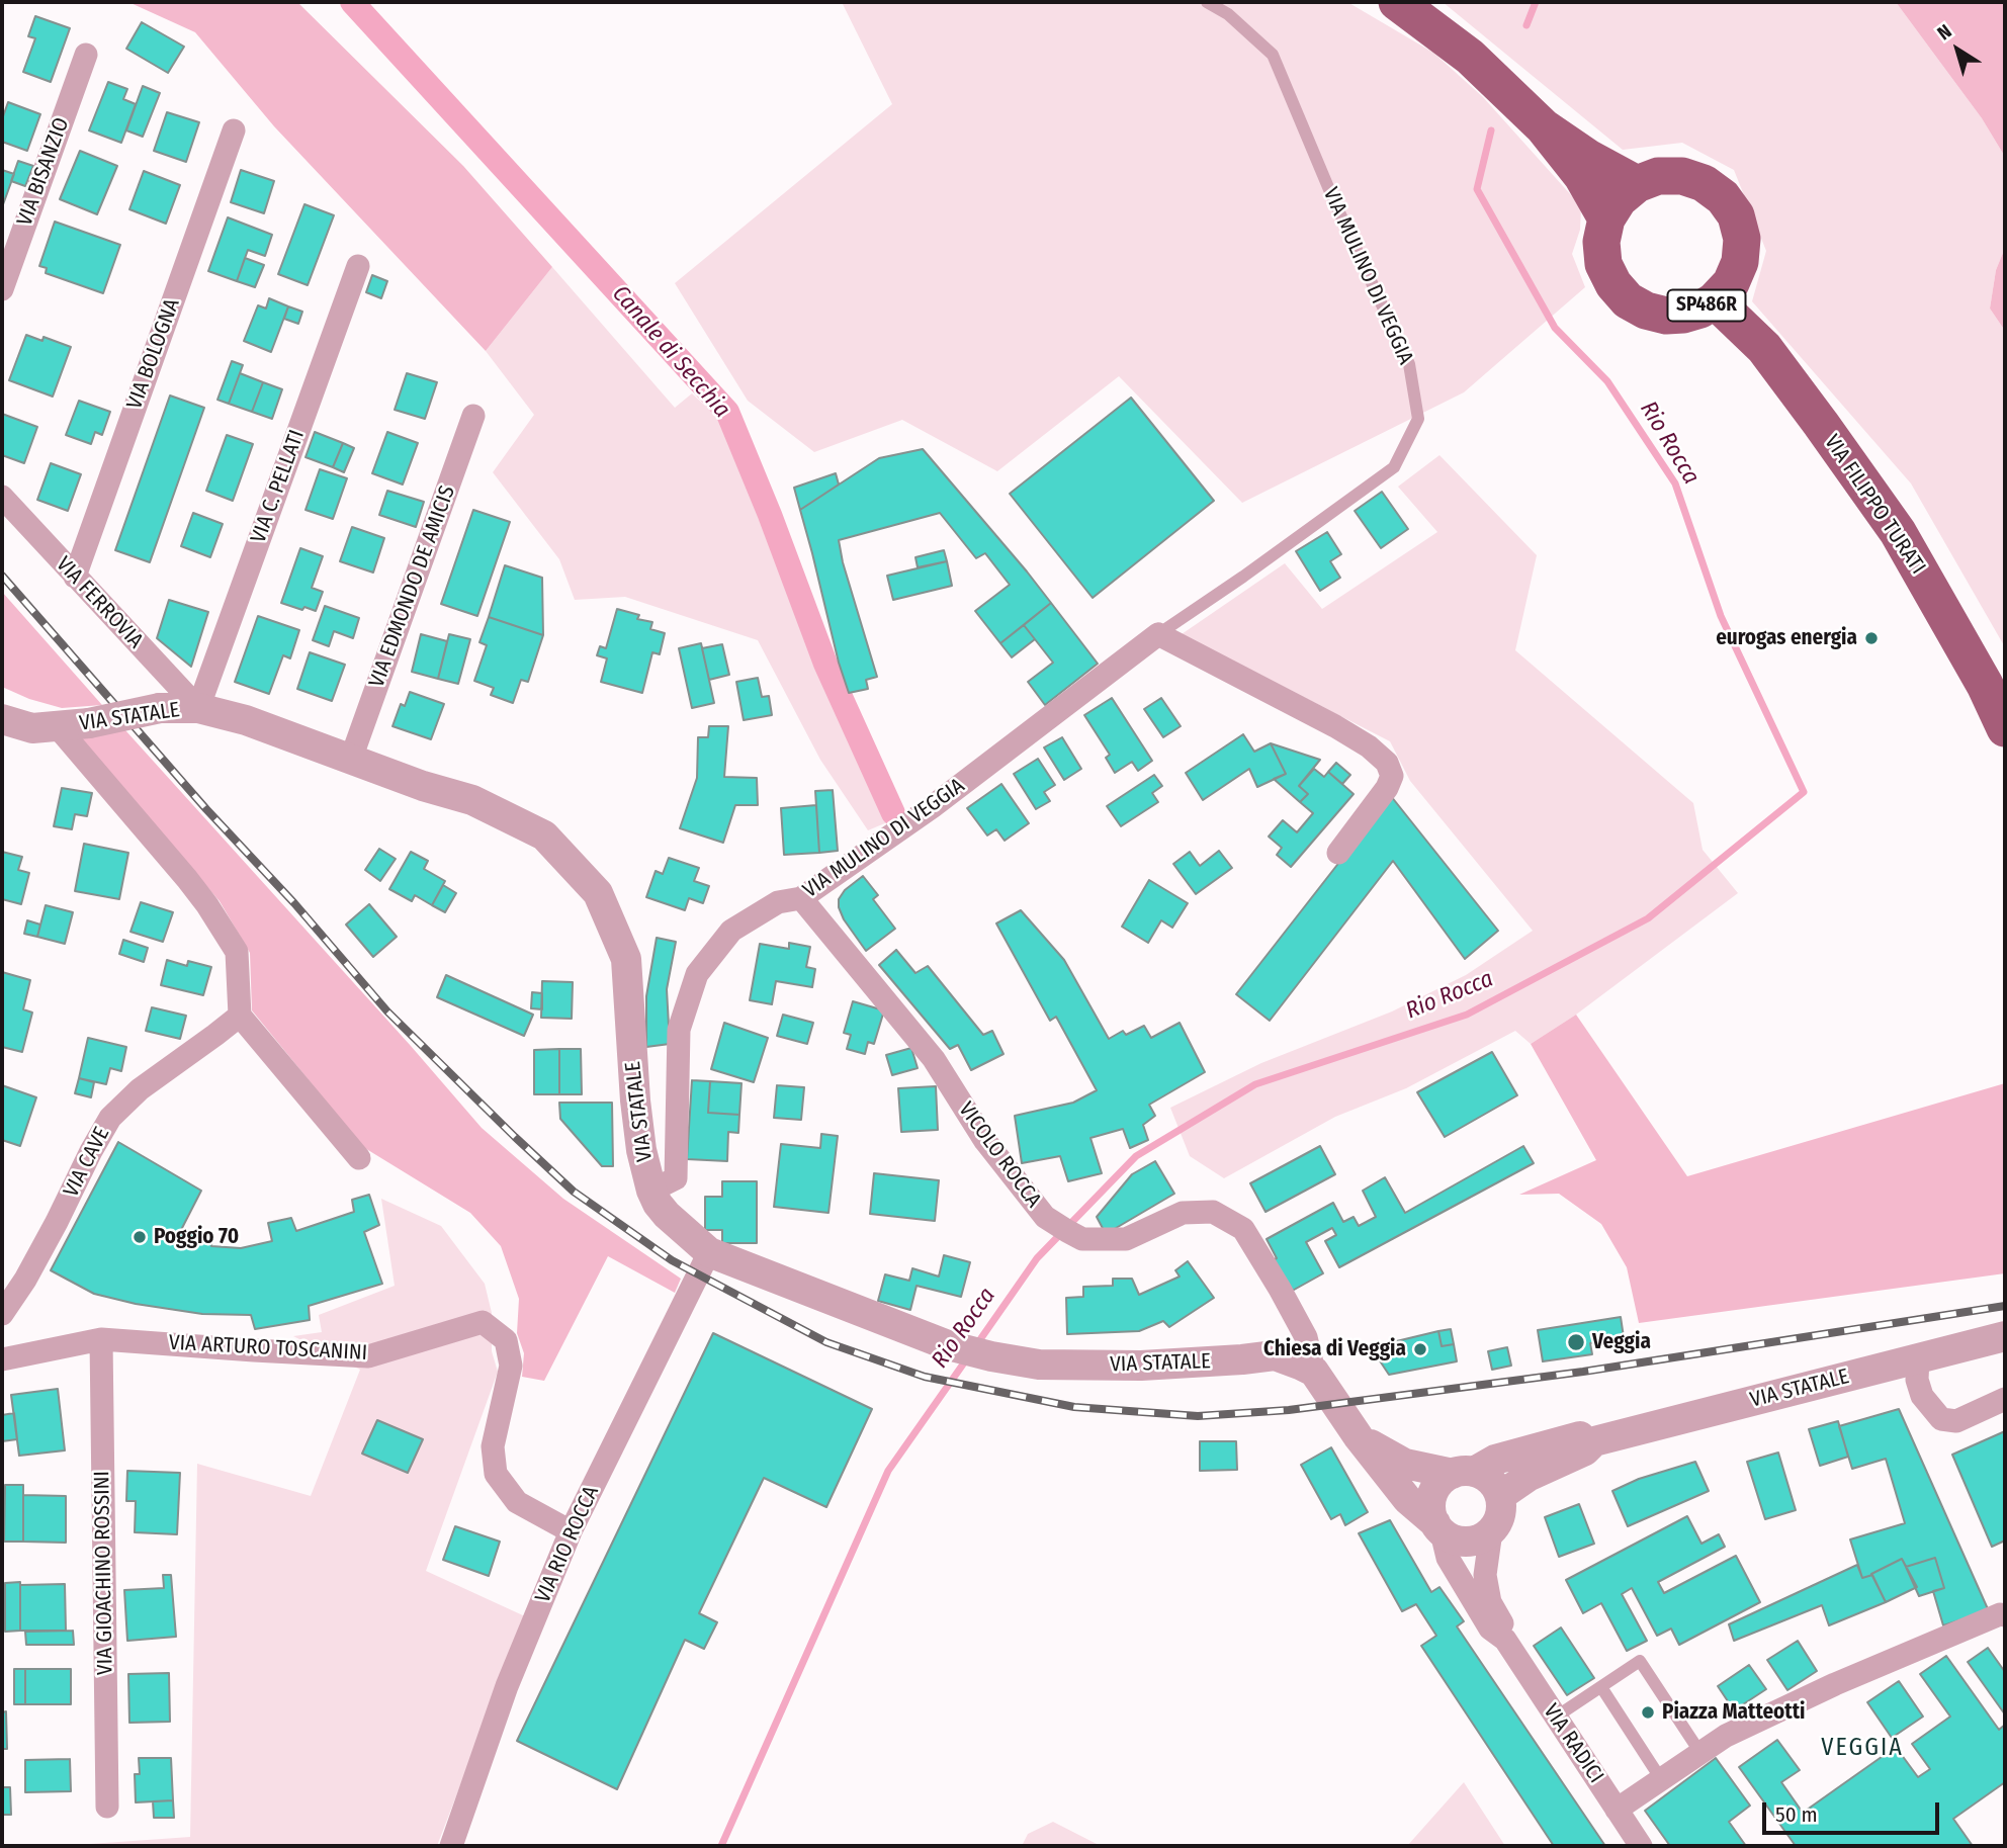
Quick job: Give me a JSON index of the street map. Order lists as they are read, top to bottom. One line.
{"streets":{"main road":["SP486R","VIA FILIPPO TURATI"],"street":["VIA BISANZIO","VIA MULINO DI VEGGIA","VIA BOLOGNA","VIA C. PELLATI","VIA EDMONDO DE AMICIS","VIA FERROVIA","VIA STATALE","VICOLO ROCCA","VIA CAVE","VIA ARTURO TOSCANINI","VIA RIO ROCCA","VIA GIOACHINO ROSSINI","VIA RADICI"]},"crossings":[["VIA MULINO DI VEGGIA","VIA STATALE"],["VIA MULINO DI VEGGIA","VICOLO ROCCA"],["SP486R","VIA FILIPPO TURATI"],["VIA BOLOGNA","VIA FERROVIA"],["VIA C. PELLATI","VIA FERROVIA"],["VIA C. PELLATI","VIA STATALE"],["VIA EDMONDO DE AMICIS","VIA STATALE"],["VIA FERROVIA","VIA STATALE"],["VIA STATALE","VICOLO ROCCA"],["VIA STATALE","VIA RIO ROCCA"],["VIA ARTURO TOSCANINI","VIA RIO ROCCA"],["VIA ARTURO TOSCANINI","VIA GIOACHINO ROSSINI"]],"districts":["VEGGIA"],"water":["Canale di Secchia","Rio Rocca"],"places":["eurogas energia","Poggio 70","Veggia","Chiesa di Veggia","Piazza Matteotti"],"scale_bar":"50 m","north":"top left"}
